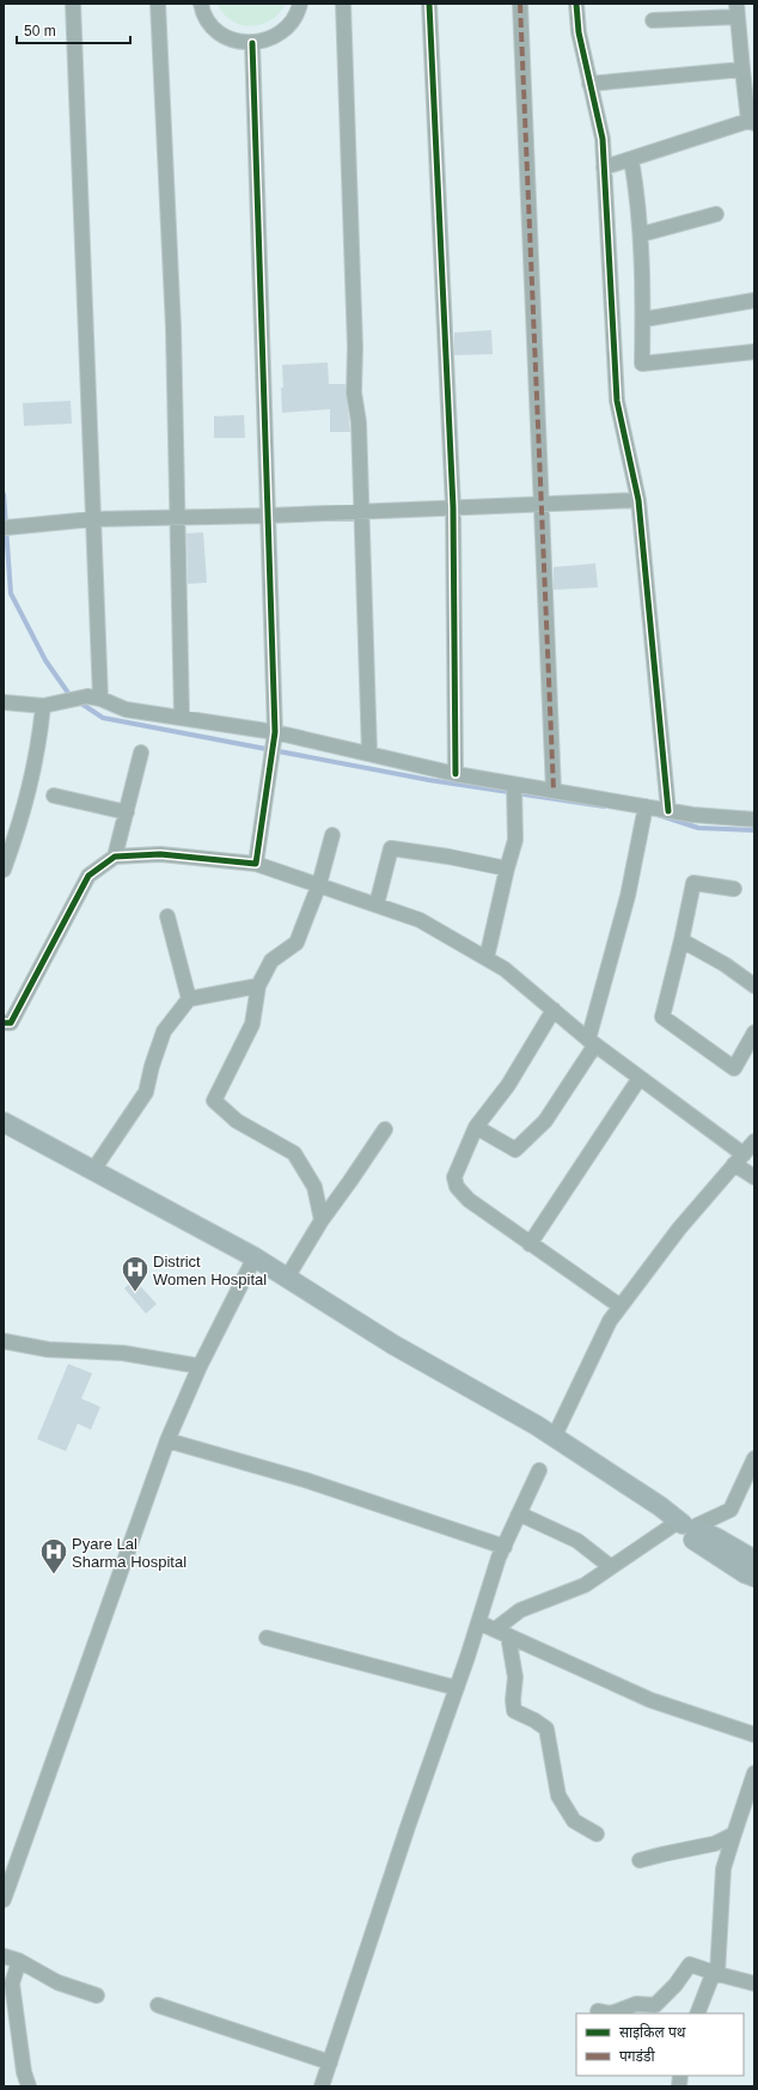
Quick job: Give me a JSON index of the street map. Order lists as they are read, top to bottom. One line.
{"places":{"hospital":["District Women Hospital","Pyare Lal Sharma Hospital"]},"legend":["साइकिल पथ","पगडंडी"],"scale_bar":"50 m"}
